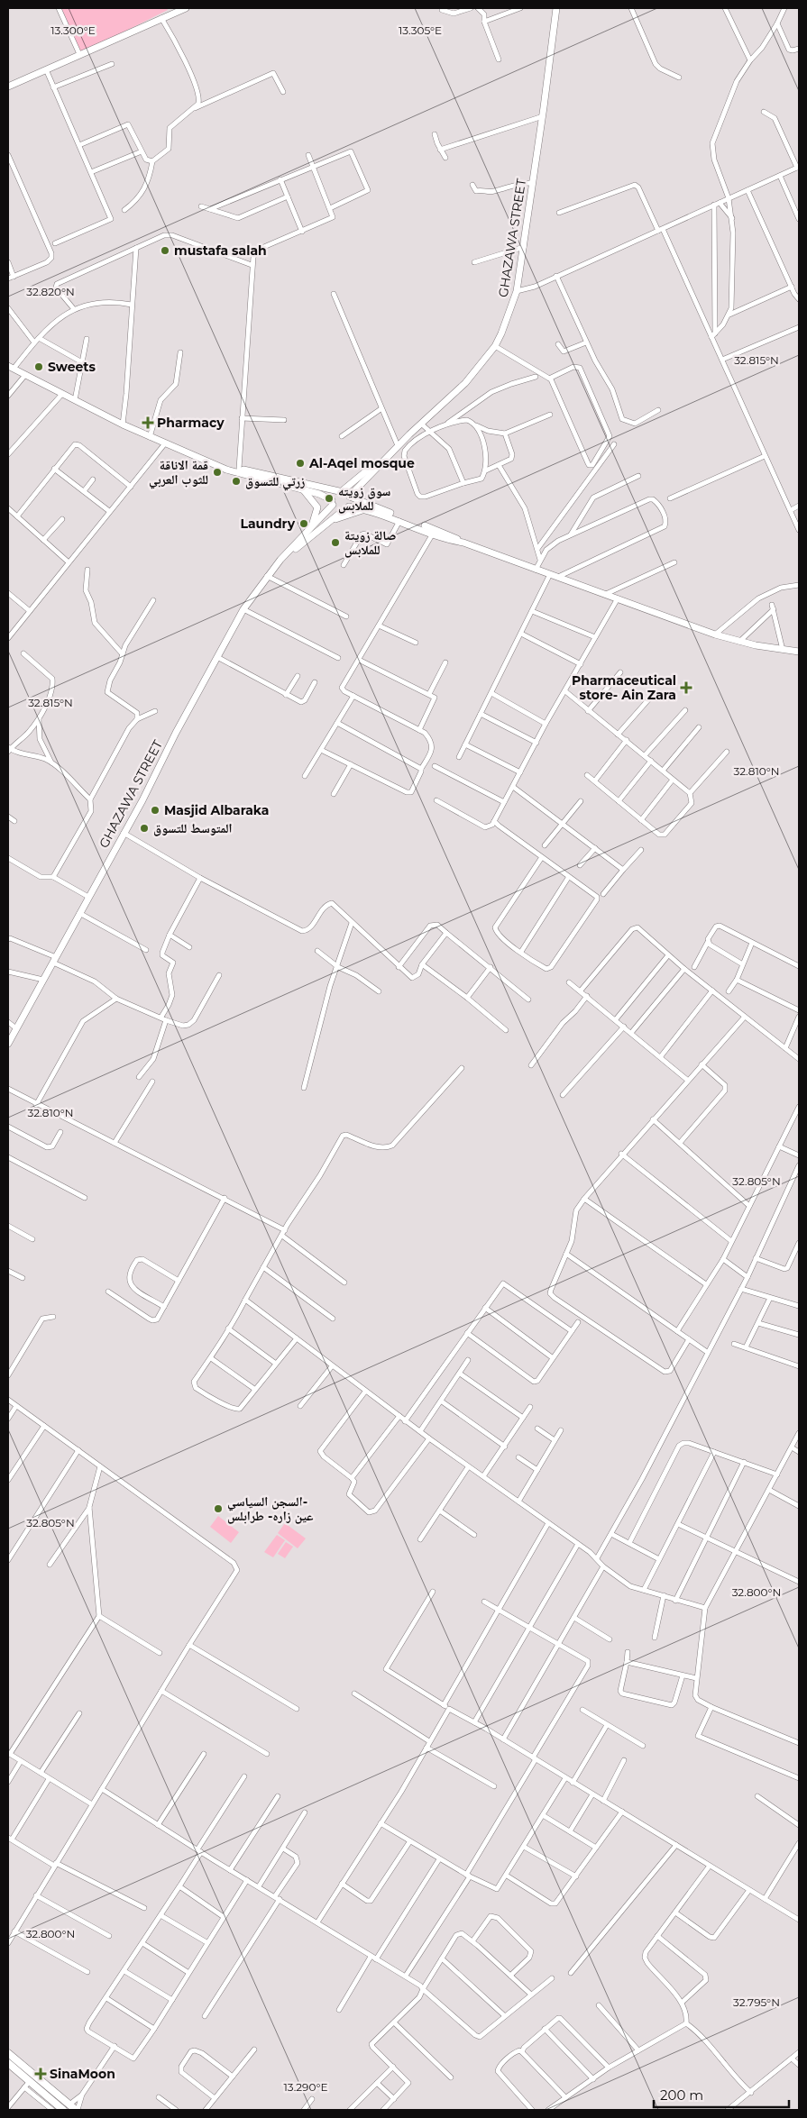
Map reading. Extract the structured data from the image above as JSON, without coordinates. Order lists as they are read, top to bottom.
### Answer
{
  "streets": {
    "main road": ["GHAZAWA STREET"]
  },
  "places": {
    "other": [
      "mustafa salah",
      "Sweets",
      "Al-Aqel mosque",
      "قمة الاناقة للثوب العربي",
      "زرتي للتسوق",
      "سوق زويته للملابس",
      "Laundry",
      "صالة زويتة للملابس",
      "Masjid Albaraka",
      "المتوسط للتسوق",
      "السجن السياسي- عين زاره- طرابلس"
    ],
    "health": ["Pharmacy", "Pharmaceutical store- Ain Zara", "SinaMoon"]
  },
  "scale_bar": "200 m",
  "coordinates": [
    "13.300°E",
    "13.305°E",
    "32.820°N",
    "32.815°N",
    "32.810°N",
    "32.805°N",
    "32.800°N",
    "32.795°N",
    "13.290°E"
  ]
}
